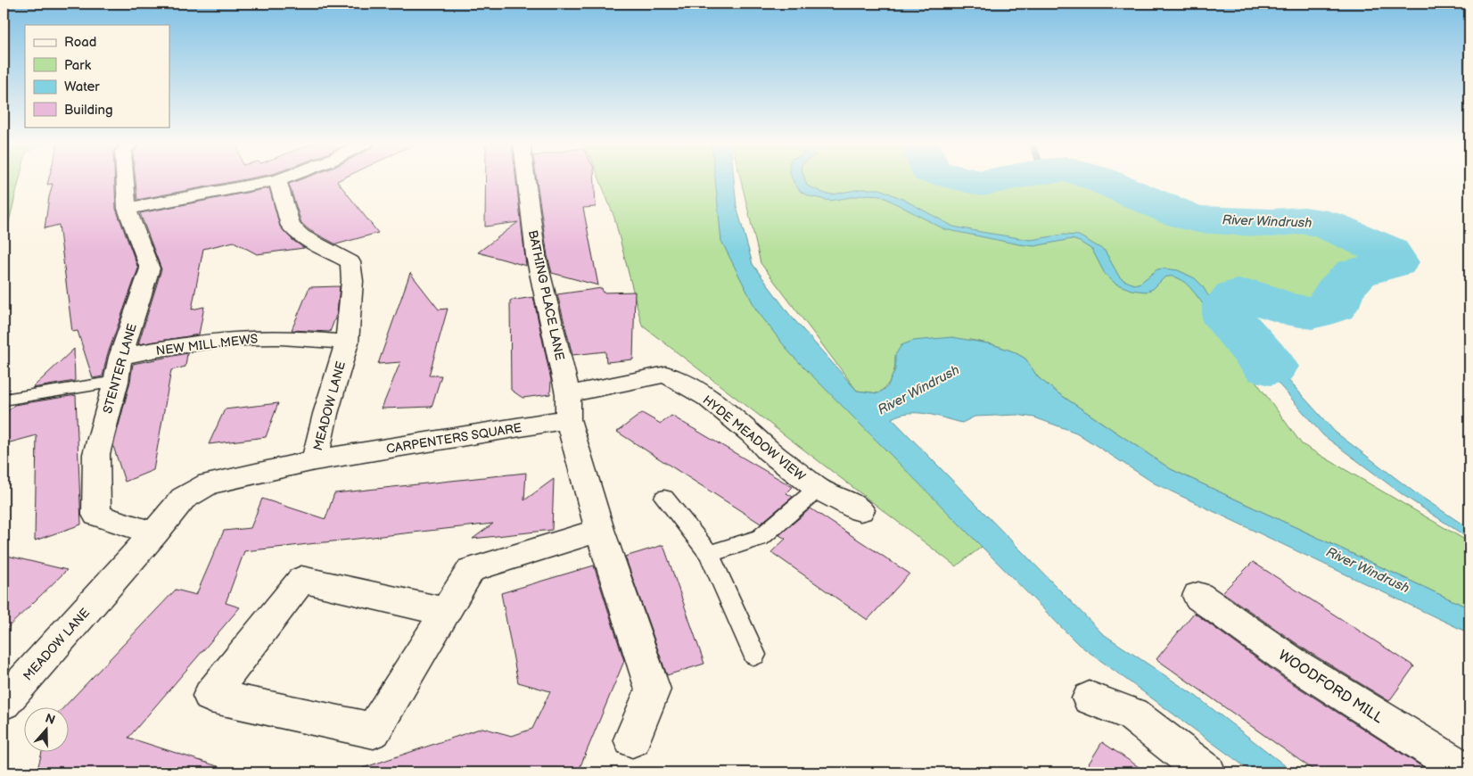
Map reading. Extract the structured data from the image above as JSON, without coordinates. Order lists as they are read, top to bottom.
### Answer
{
  "streets": {
    "street": [
      "BATHING PLACE LANE",
      "NEW MILL MEWS",
      "STENTER LANE",
      "MEADOW LANE",
      "CARPENTERS SQUARE",
      "HYDE MEADOW VIEW",
      "WOODFORD MILL"
    ]
  },
  "crossings": [
    ["BATHING PLACE LANE", "CARPENTERS SQUARE"],
    ["BATHING PLACE LANE", "HYDE MEADOW VIEW"],
    ["NEW MILL MEWS", "STENTER LANE"],
    ["NEW MILL MEWS", "MEADOW LANE"],
    ["STENTER LANE", "MEADOW LANE"],
    ["MEADOW LANE", "CARPENTERS SQUARE"],
    ["CARPENTERS SQUARE", "HYDE MEADOW VIEW"]
  ],
  "water": ["River Windrush"],
  "legend": [
    "Road",
    "Park",
    "Water",
    "Building"
  ],
  "north": "top"
}
